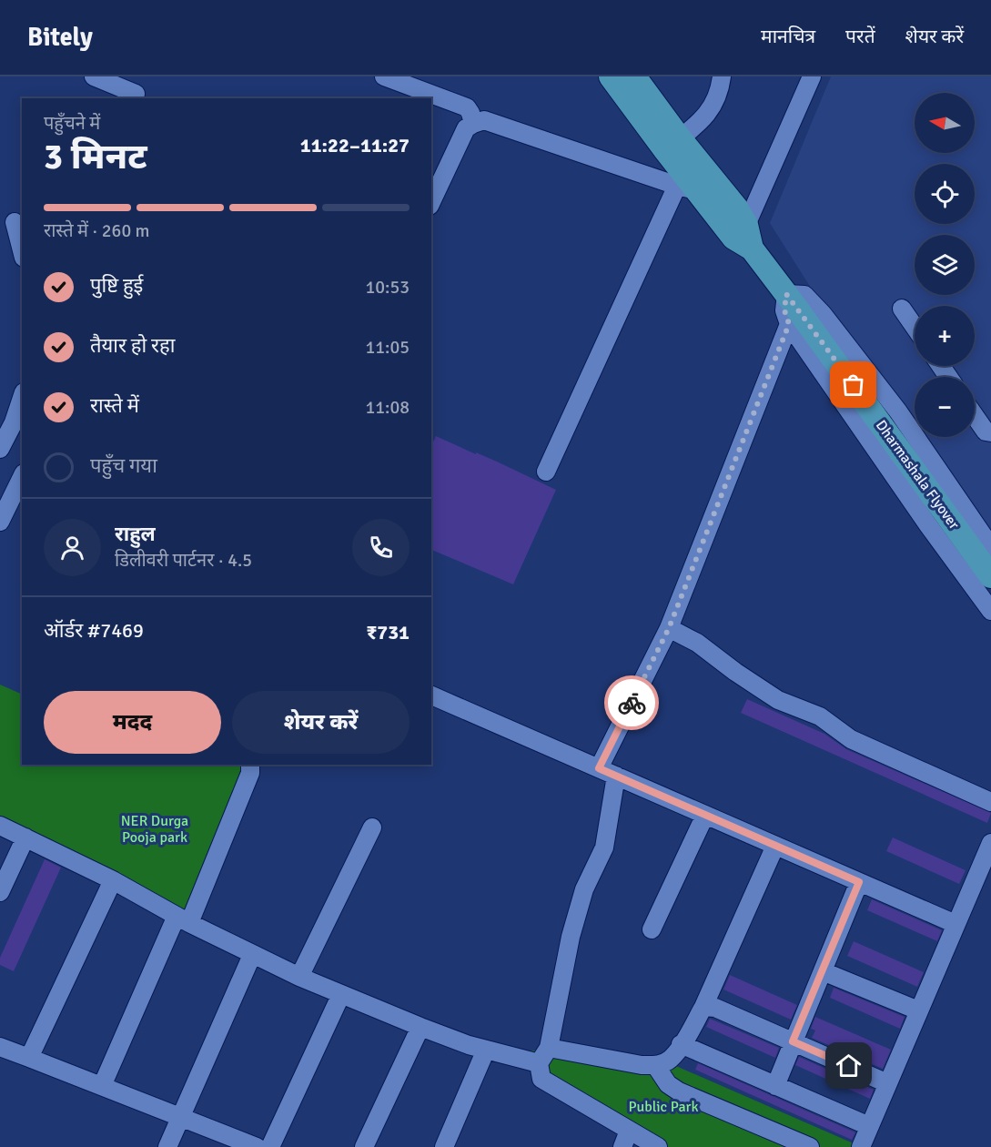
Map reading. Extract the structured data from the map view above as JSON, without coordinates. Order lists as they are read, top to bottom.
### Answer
{
  "streets": {
    "main road": ["Dharmashala Flyover"]
  },
  "parks": ["NER Durga Pooja park", "Public Park"],
  "north": "left",
  "page": {
    "header": "Bitely",
    "nav": ["मानचित्र", "परतें", "शेयर करें"],
    "map_buttons": ["+", "−"],
    "heading": ["3 मिनट", "पहुँचने में", "11:22–11:27"],
    "panel": [
      "राहुल",
      "डिलीवरी पार्टनर · 4.5",
      "ऑर्डर #7469",
      "₹731"
    ],
    "bar": "रास्ते में · 260 m",
    "list": [
      ["पुष्टि हुई", "10:53"],
      ["तैयार हो रहा", "11:05"],
      ["रास्ते में", "11:08"],
      "पहुँच गया"
    ],
    "buttons": ["मदद", "शेयर करें"]
  }
}
